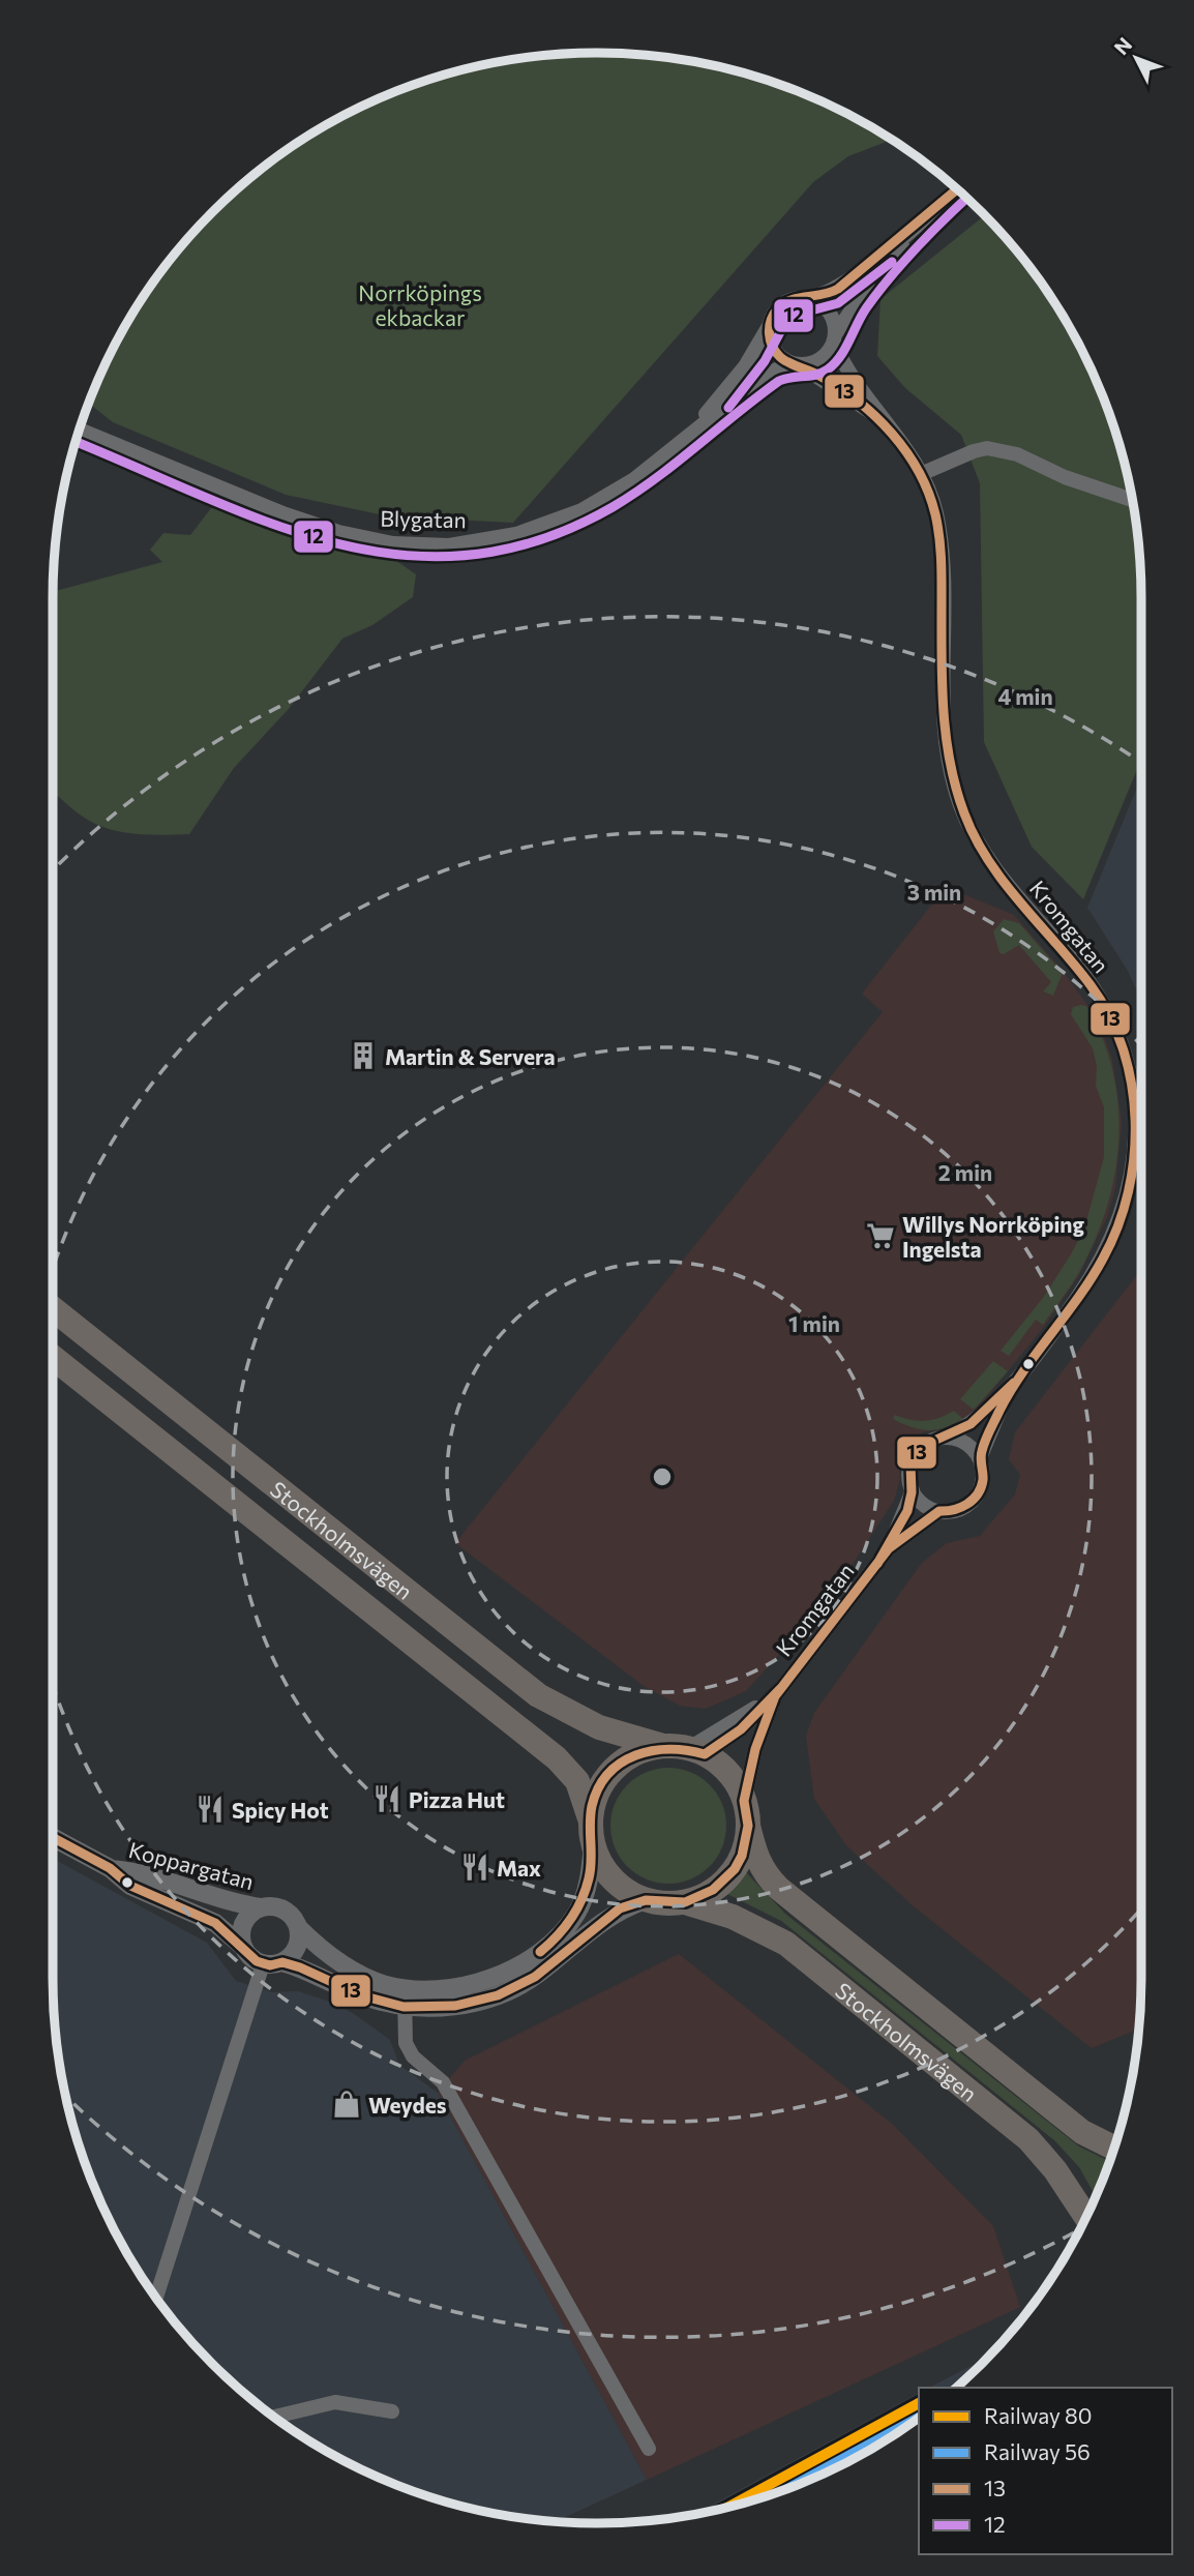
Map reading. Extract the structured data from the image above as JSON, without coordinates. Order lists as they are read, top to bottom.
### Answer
{
  "streets": {
    "highway": ["Stockholmsvägen"],
    "street": ["Blygatan", "Kromgatan", "Koppargatan"]
  },
  "crossings": [
    ["Blygatan", "Kromgatan"],
    ["Kromgatan", "Stockholmsvägen"]
  ],
  "parks": ["Norrköpings ekbackar"],
  "places": {
    "building": ["Martin & Servera"],
    "supermarket": ["Willys Norrköping Ingelsta"],
    "restaurant": ["Pizza Hut", "Spicy Hot", "Max"],
    "shop": ["Weydes"]
  },
  "lines": [
    "transit line 13",
    "transit line 12",
    "rail line 80",
    "rail line 56"
  ],
  "legend": [
    "Railway 80",
    "Railway 56",
    "13",
    "12"
  ],
  "north": "top left",
  "rings": [
    "4 min",
    "3 min",
    "2 min",
    "1 min"
  ]
}
